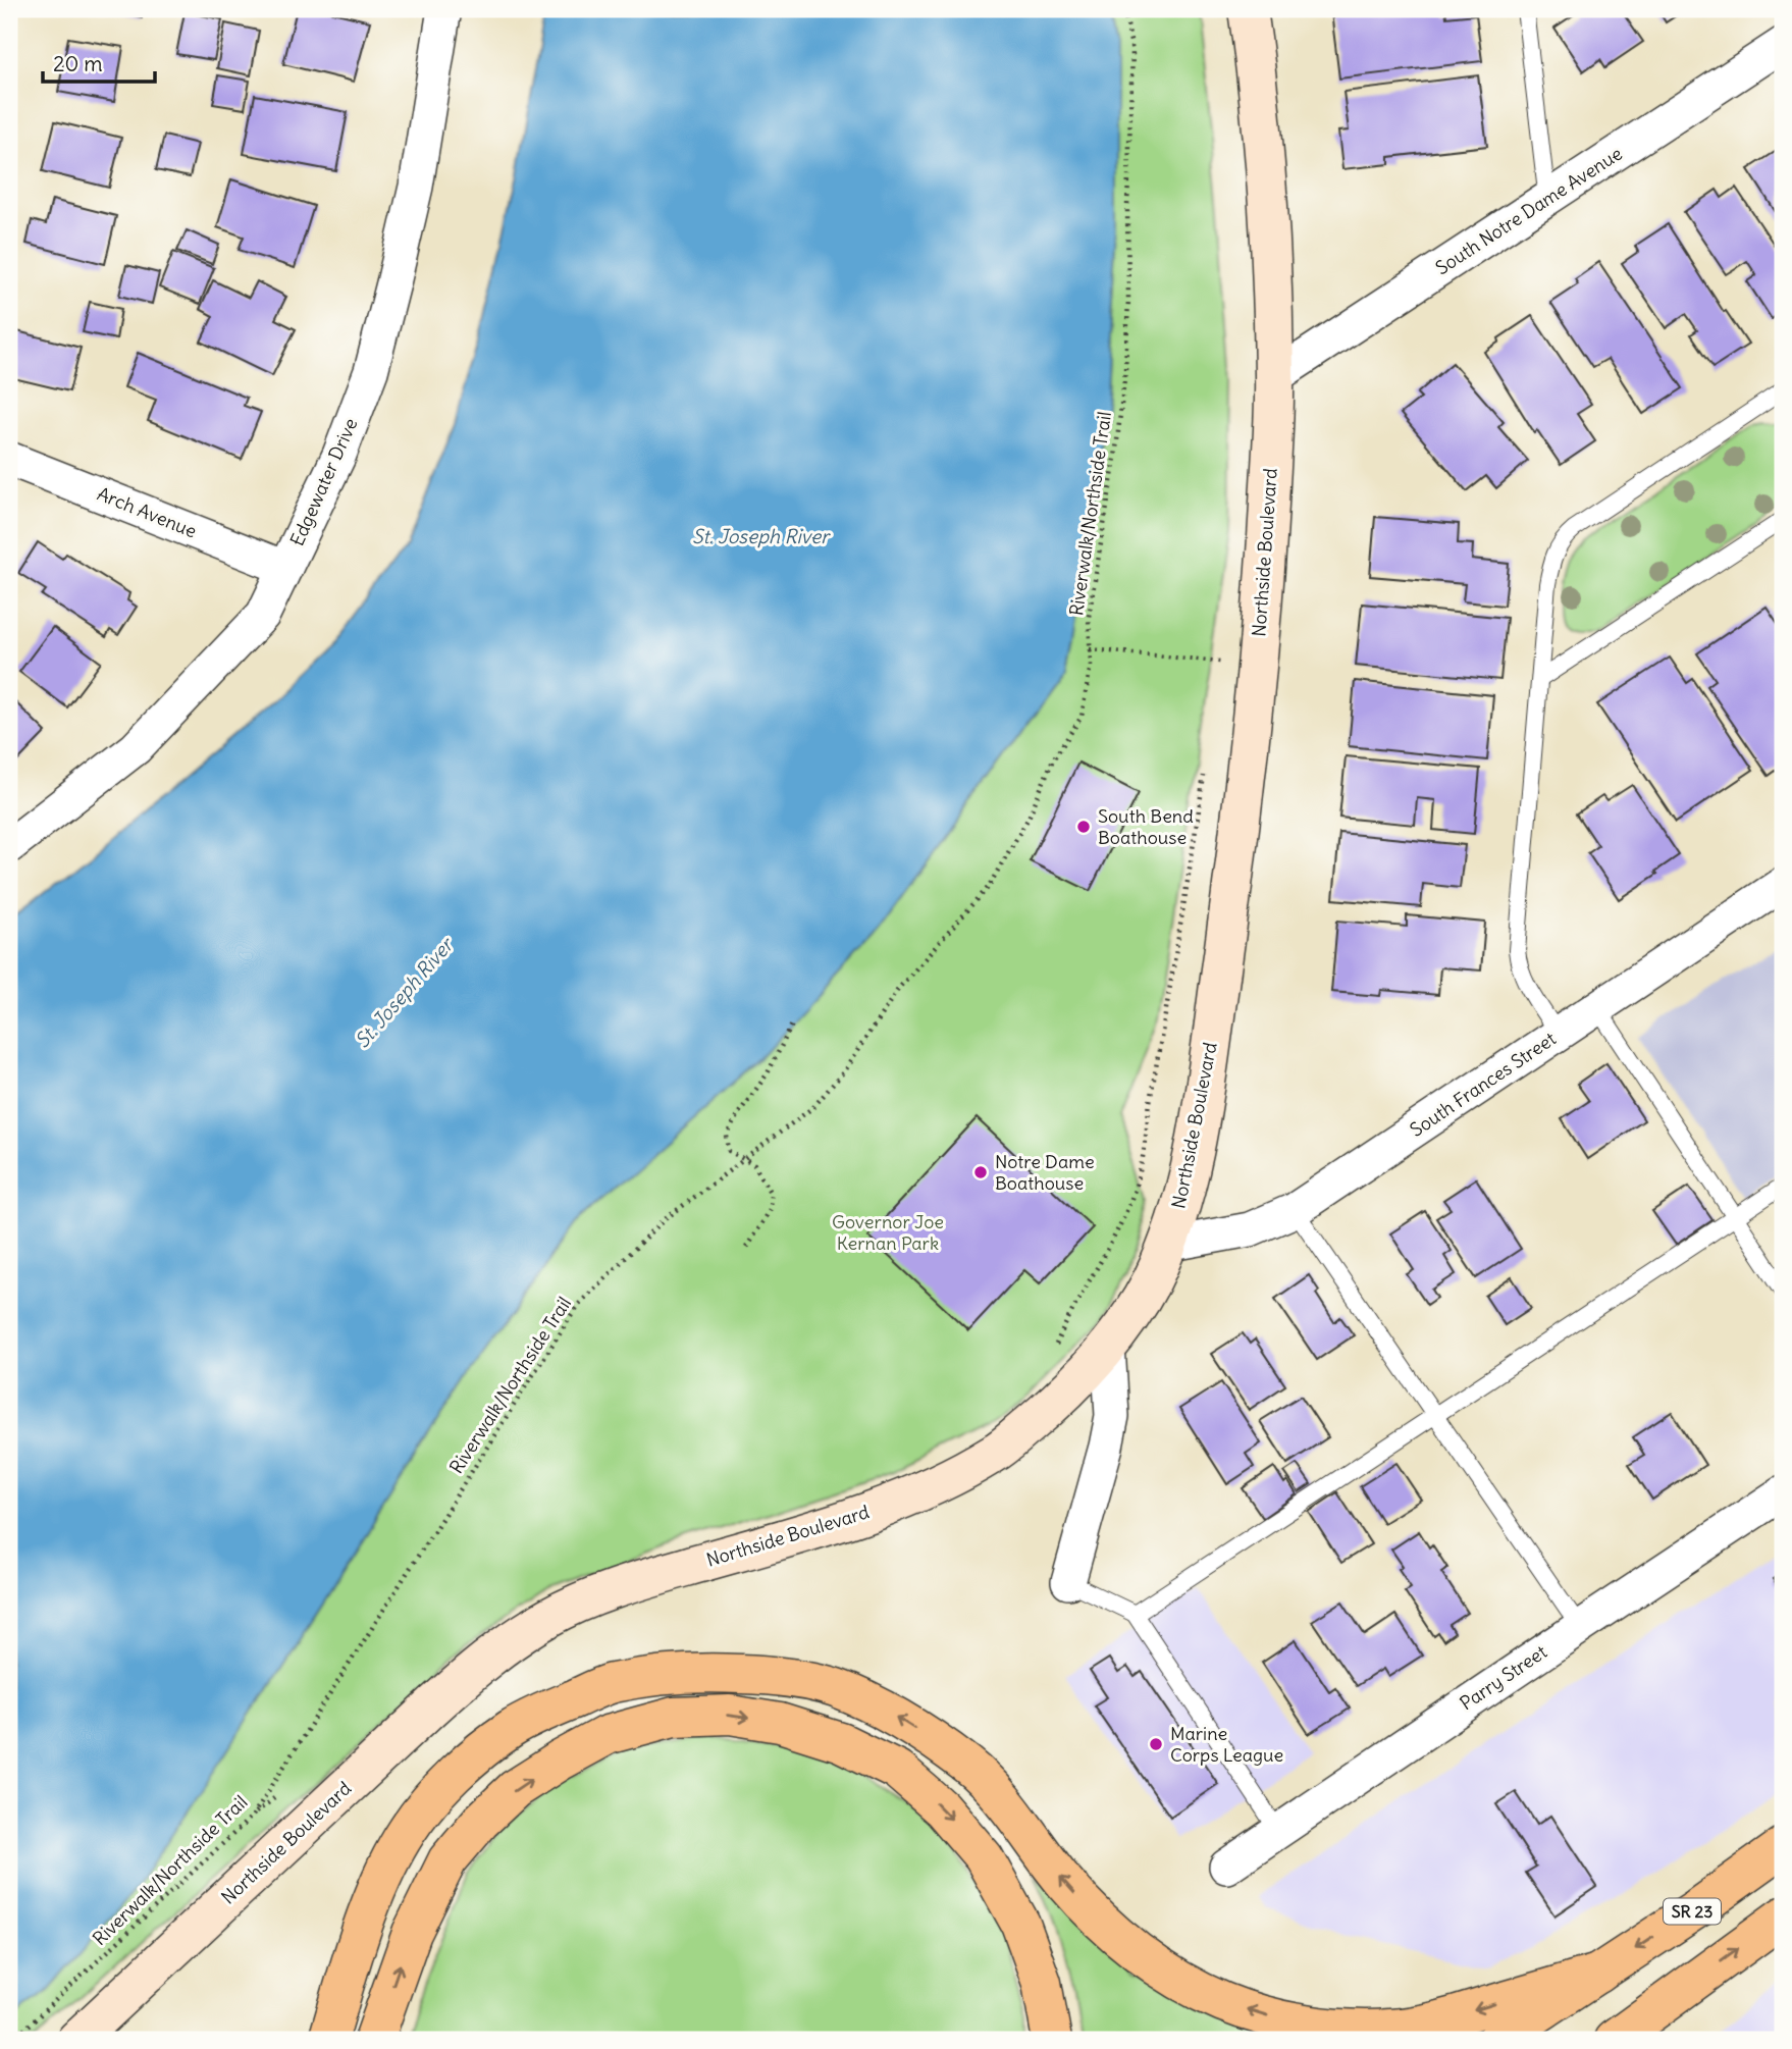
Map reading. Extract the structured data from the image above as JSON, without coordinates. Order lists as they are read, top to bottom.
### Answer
{
  "streets": {
    "main road": ["SR 23"],
    "street": [
      "South Notre Dame Avenue",
      "Edgewater Drive",
      "Arch Avenue",
      "Northside Boulevard",
      "South Frances Street",
      "Parry Street"
    ],
    "path": ["Riverwalk/Northside Trail"]
  },
  "crossings": [
    ["South Notre Dame Avenue", "Northside Boulevard"],
    ["Edgewater Drive", "Arch Avenue"],
    ["Northside Boulevard", "South Frances Street"]
  ],
  "water": ["St. Joseph River"],
  "parks": ["Governor Joe Kernan Park"],
  "places": ["South Bend Boathouse", "Notre Dame Boathouse", "Marine Corps League"],
  "scale_bar": "20 m"
}
